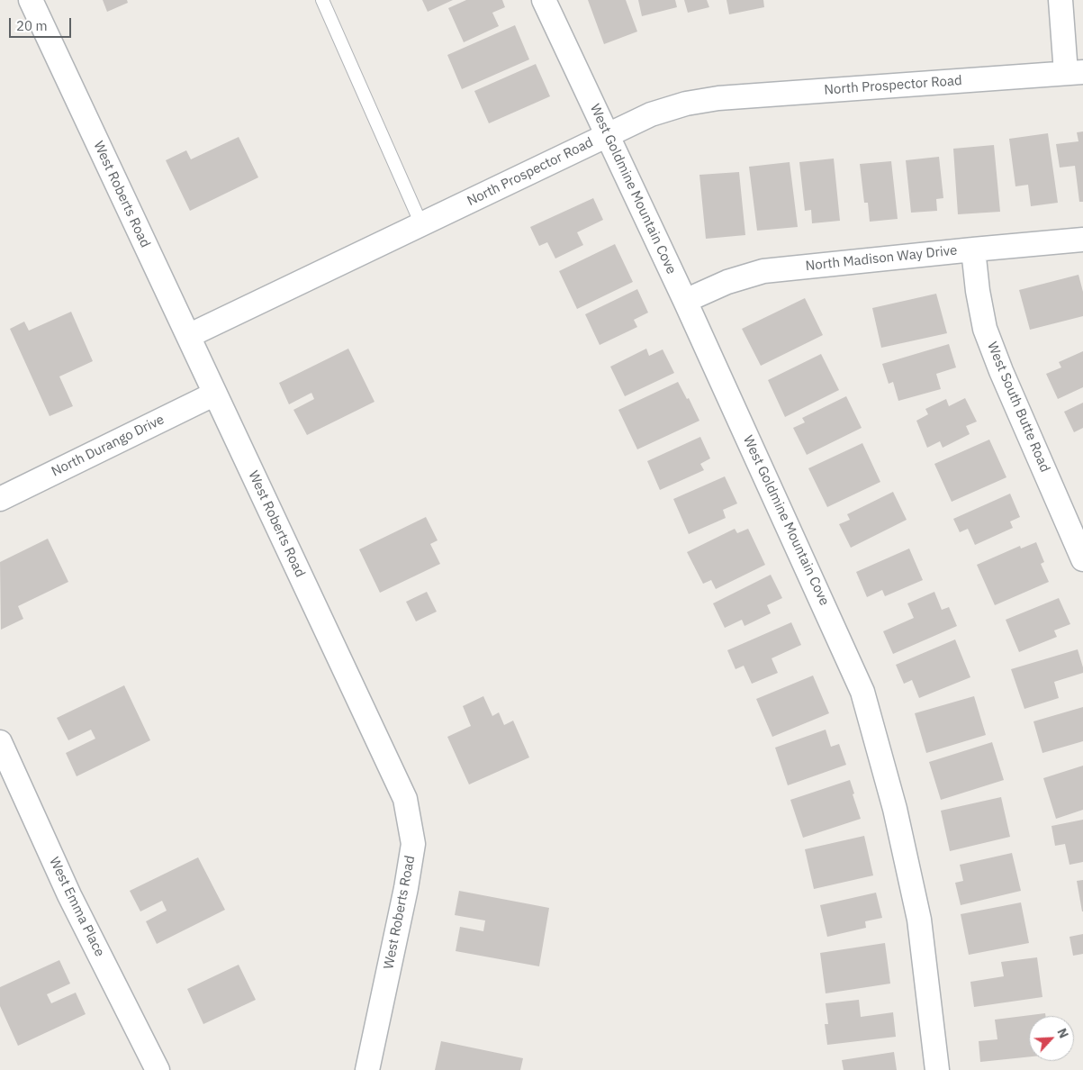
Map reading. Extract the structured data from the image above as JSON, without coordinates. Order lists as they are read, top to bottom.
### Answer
{
  "streets": {
    "street": [
      "North Prospector Road",
      "West Goldmine Mountain Cove",
      "West Roberts Road",
      "North Madison Way Drive",
      "West South Butte Road",
      "North Durango Drive",
      "West Emma Place"
    ]
  },
  "crossings": [
    ["North Prospector Road", "West Goldmine Mountain Cove"],
    ["North Prospector Road", "West Roberts Road"],
    ["West Goldmine Mountain Cove", "North Madison Way Drive"],
    ["West Roberts Road", "North Durango Drive"],
    ["North Madison Way Drive", "West South Butte Road"]
  ],
  "scale_bar": "20 m",
  "north": "top right"
}
